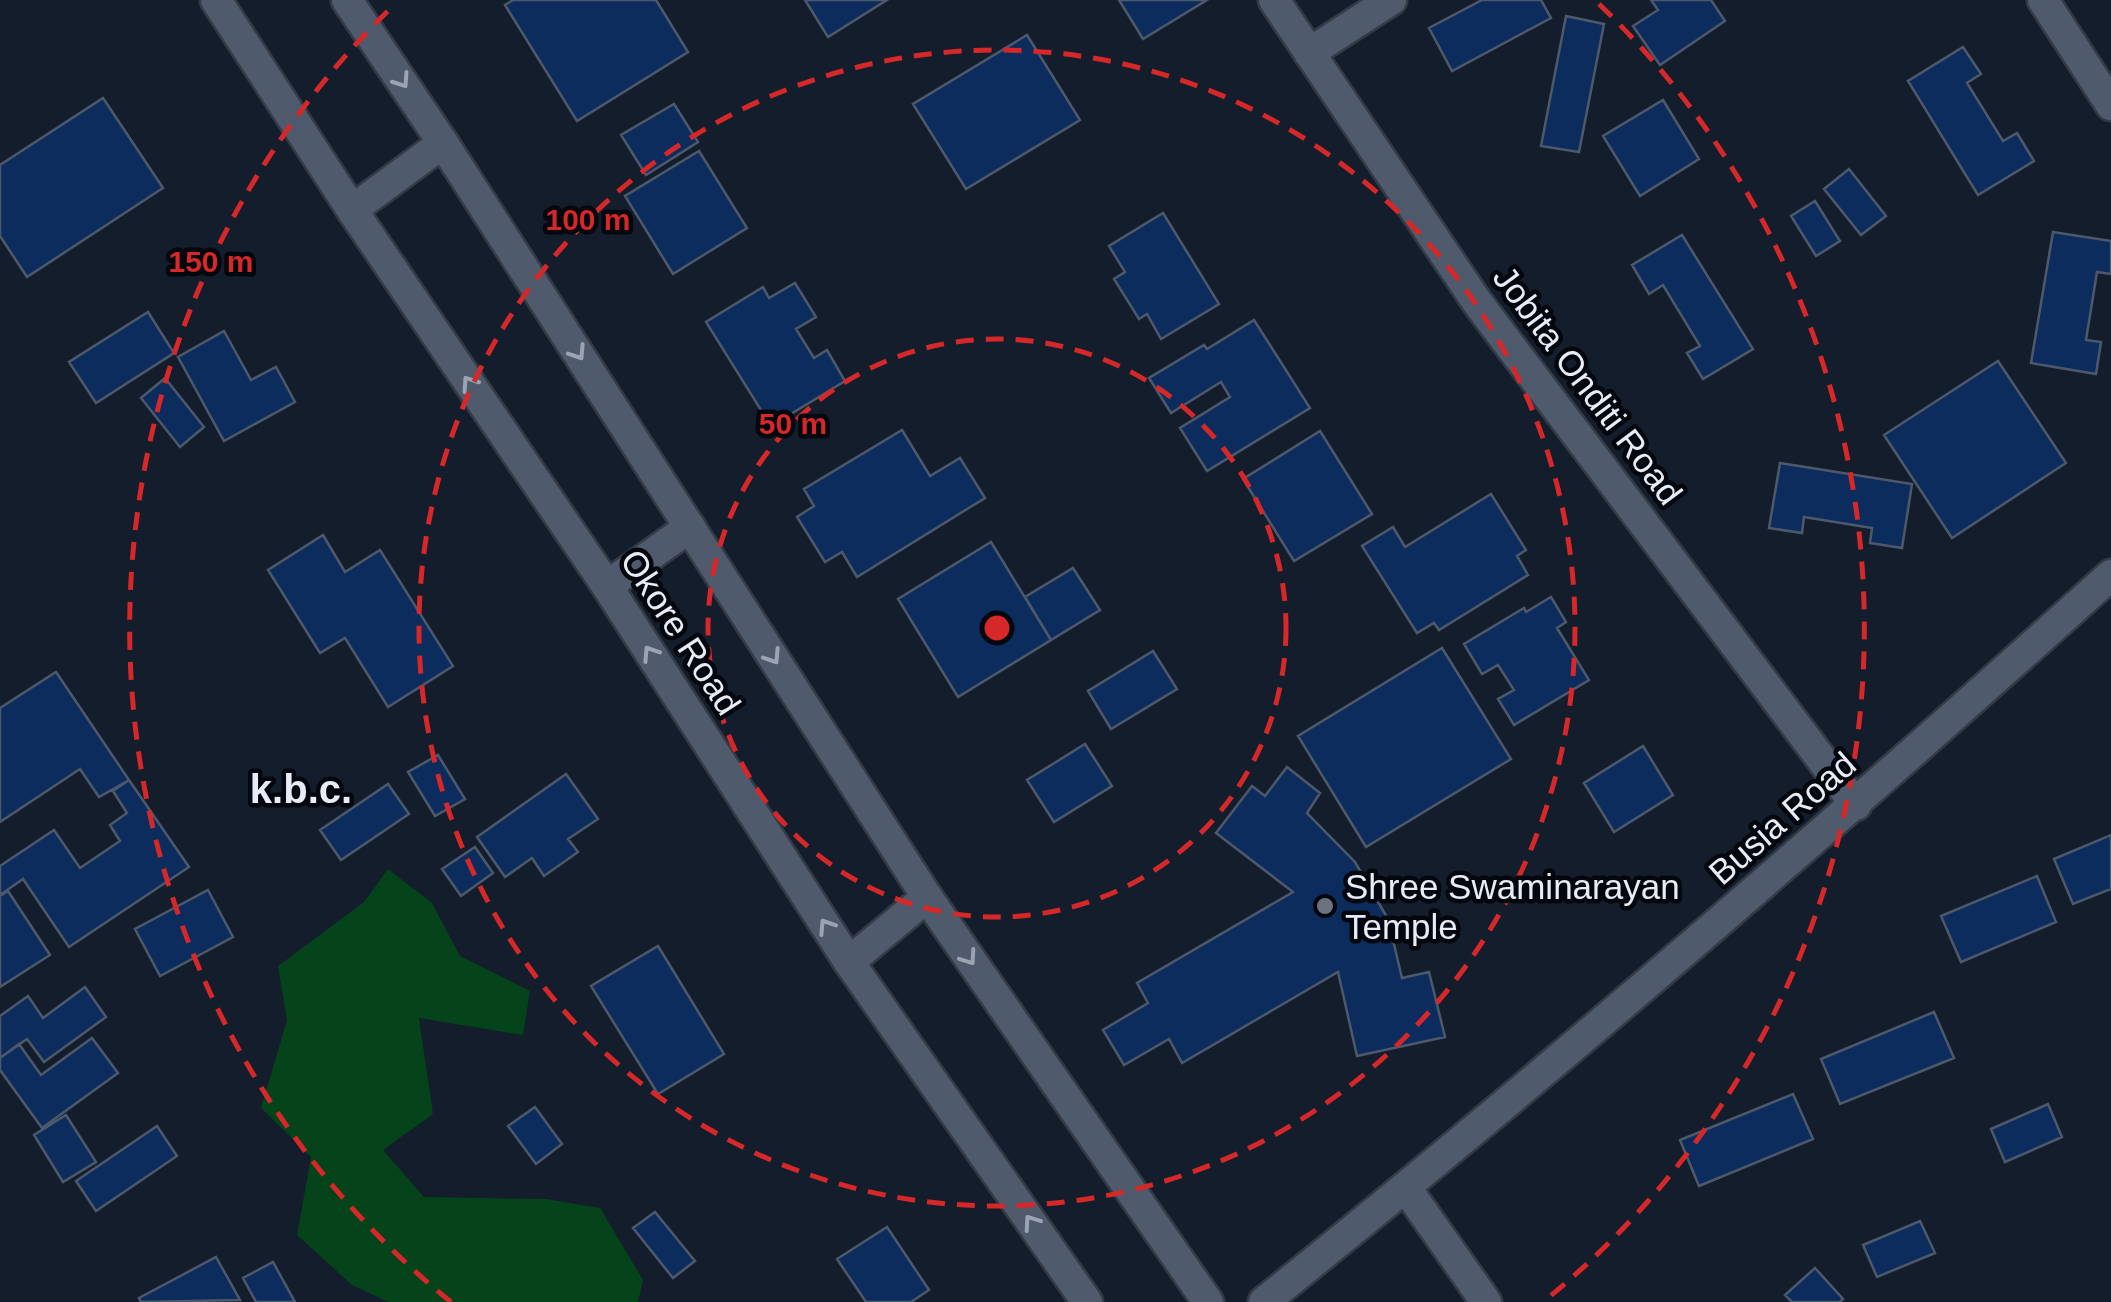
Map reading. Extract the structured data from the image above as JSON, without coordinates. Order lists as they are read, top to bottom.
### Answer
{
  "streets": {
    "street": ["Jobita Onditi Road", "Okore Road", "Busia Road"]
  },
  "crossings": [
    ["Jobita Onditi Road", "Busia Road"]
  ],
  "districts": ["k.b.c."],
  "places": ["Shree Swaminarayan Temple"],
  "rings": ["100 m", "150 m", "50 m"]
}
